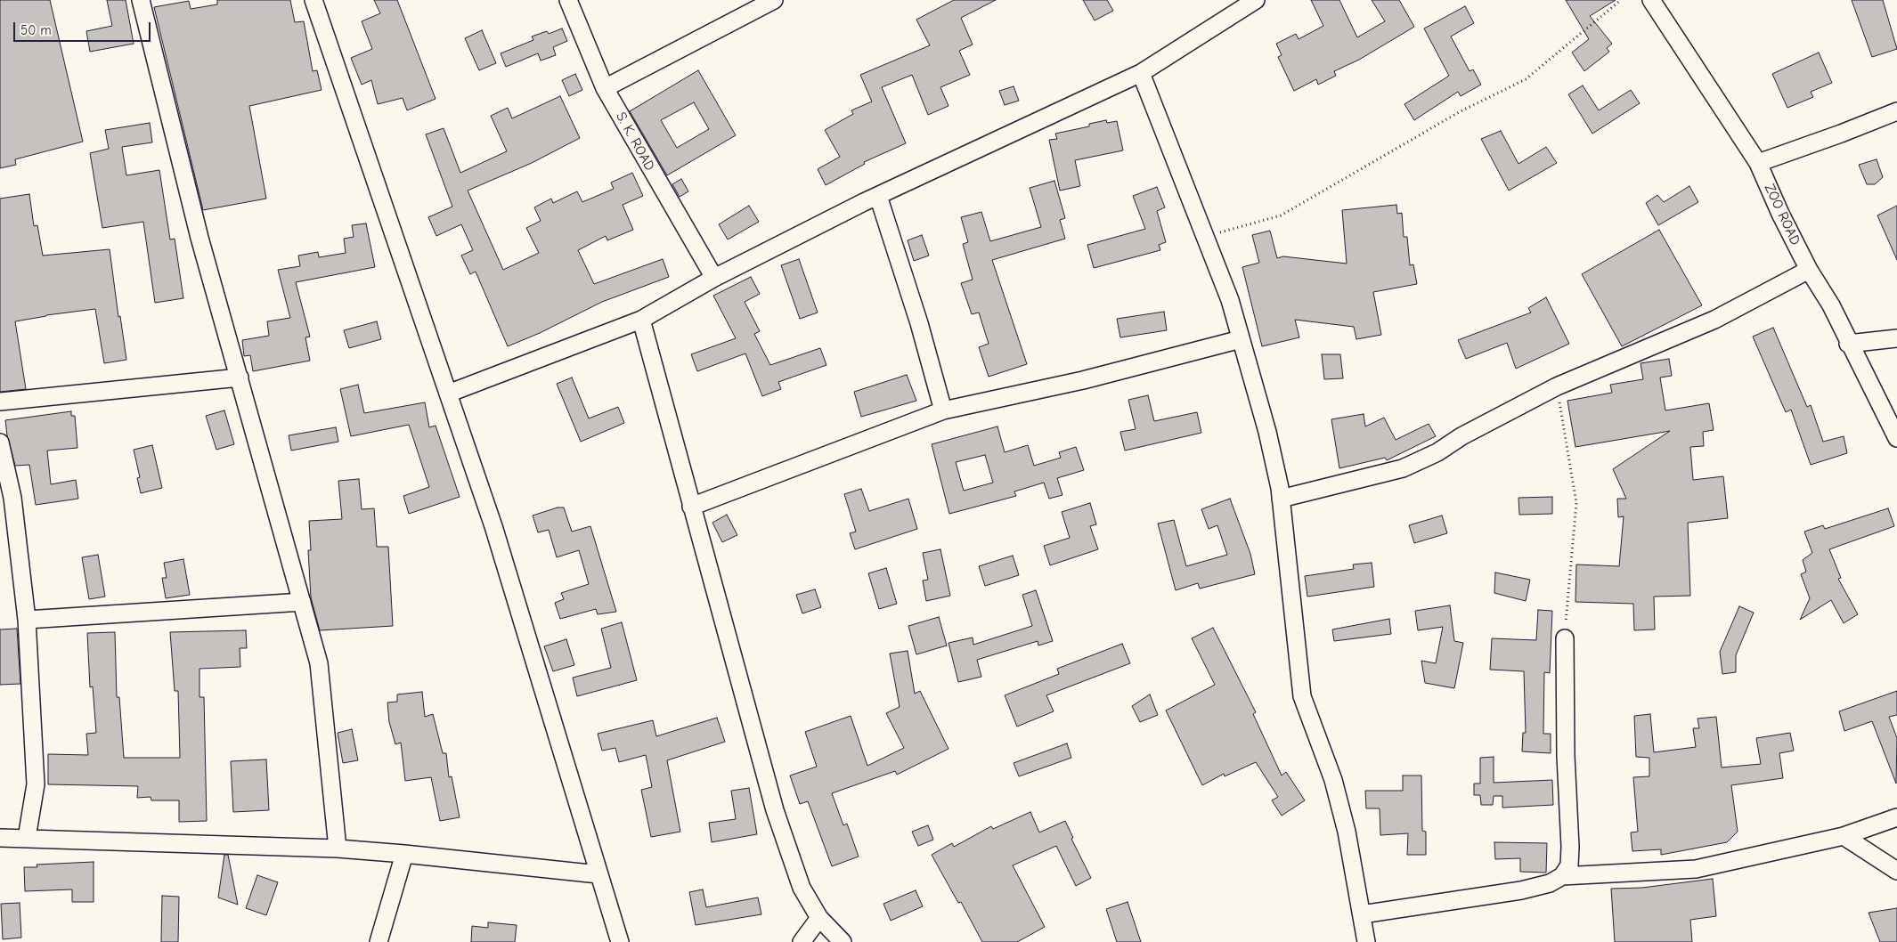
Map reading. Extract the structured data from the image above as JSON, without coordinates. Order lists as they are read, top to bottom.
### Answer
{
  "streets": {
    "street": ["S. K. ROAD", "ZOO ROAD"]
  },
  "scale_bar": "50 m"
}
